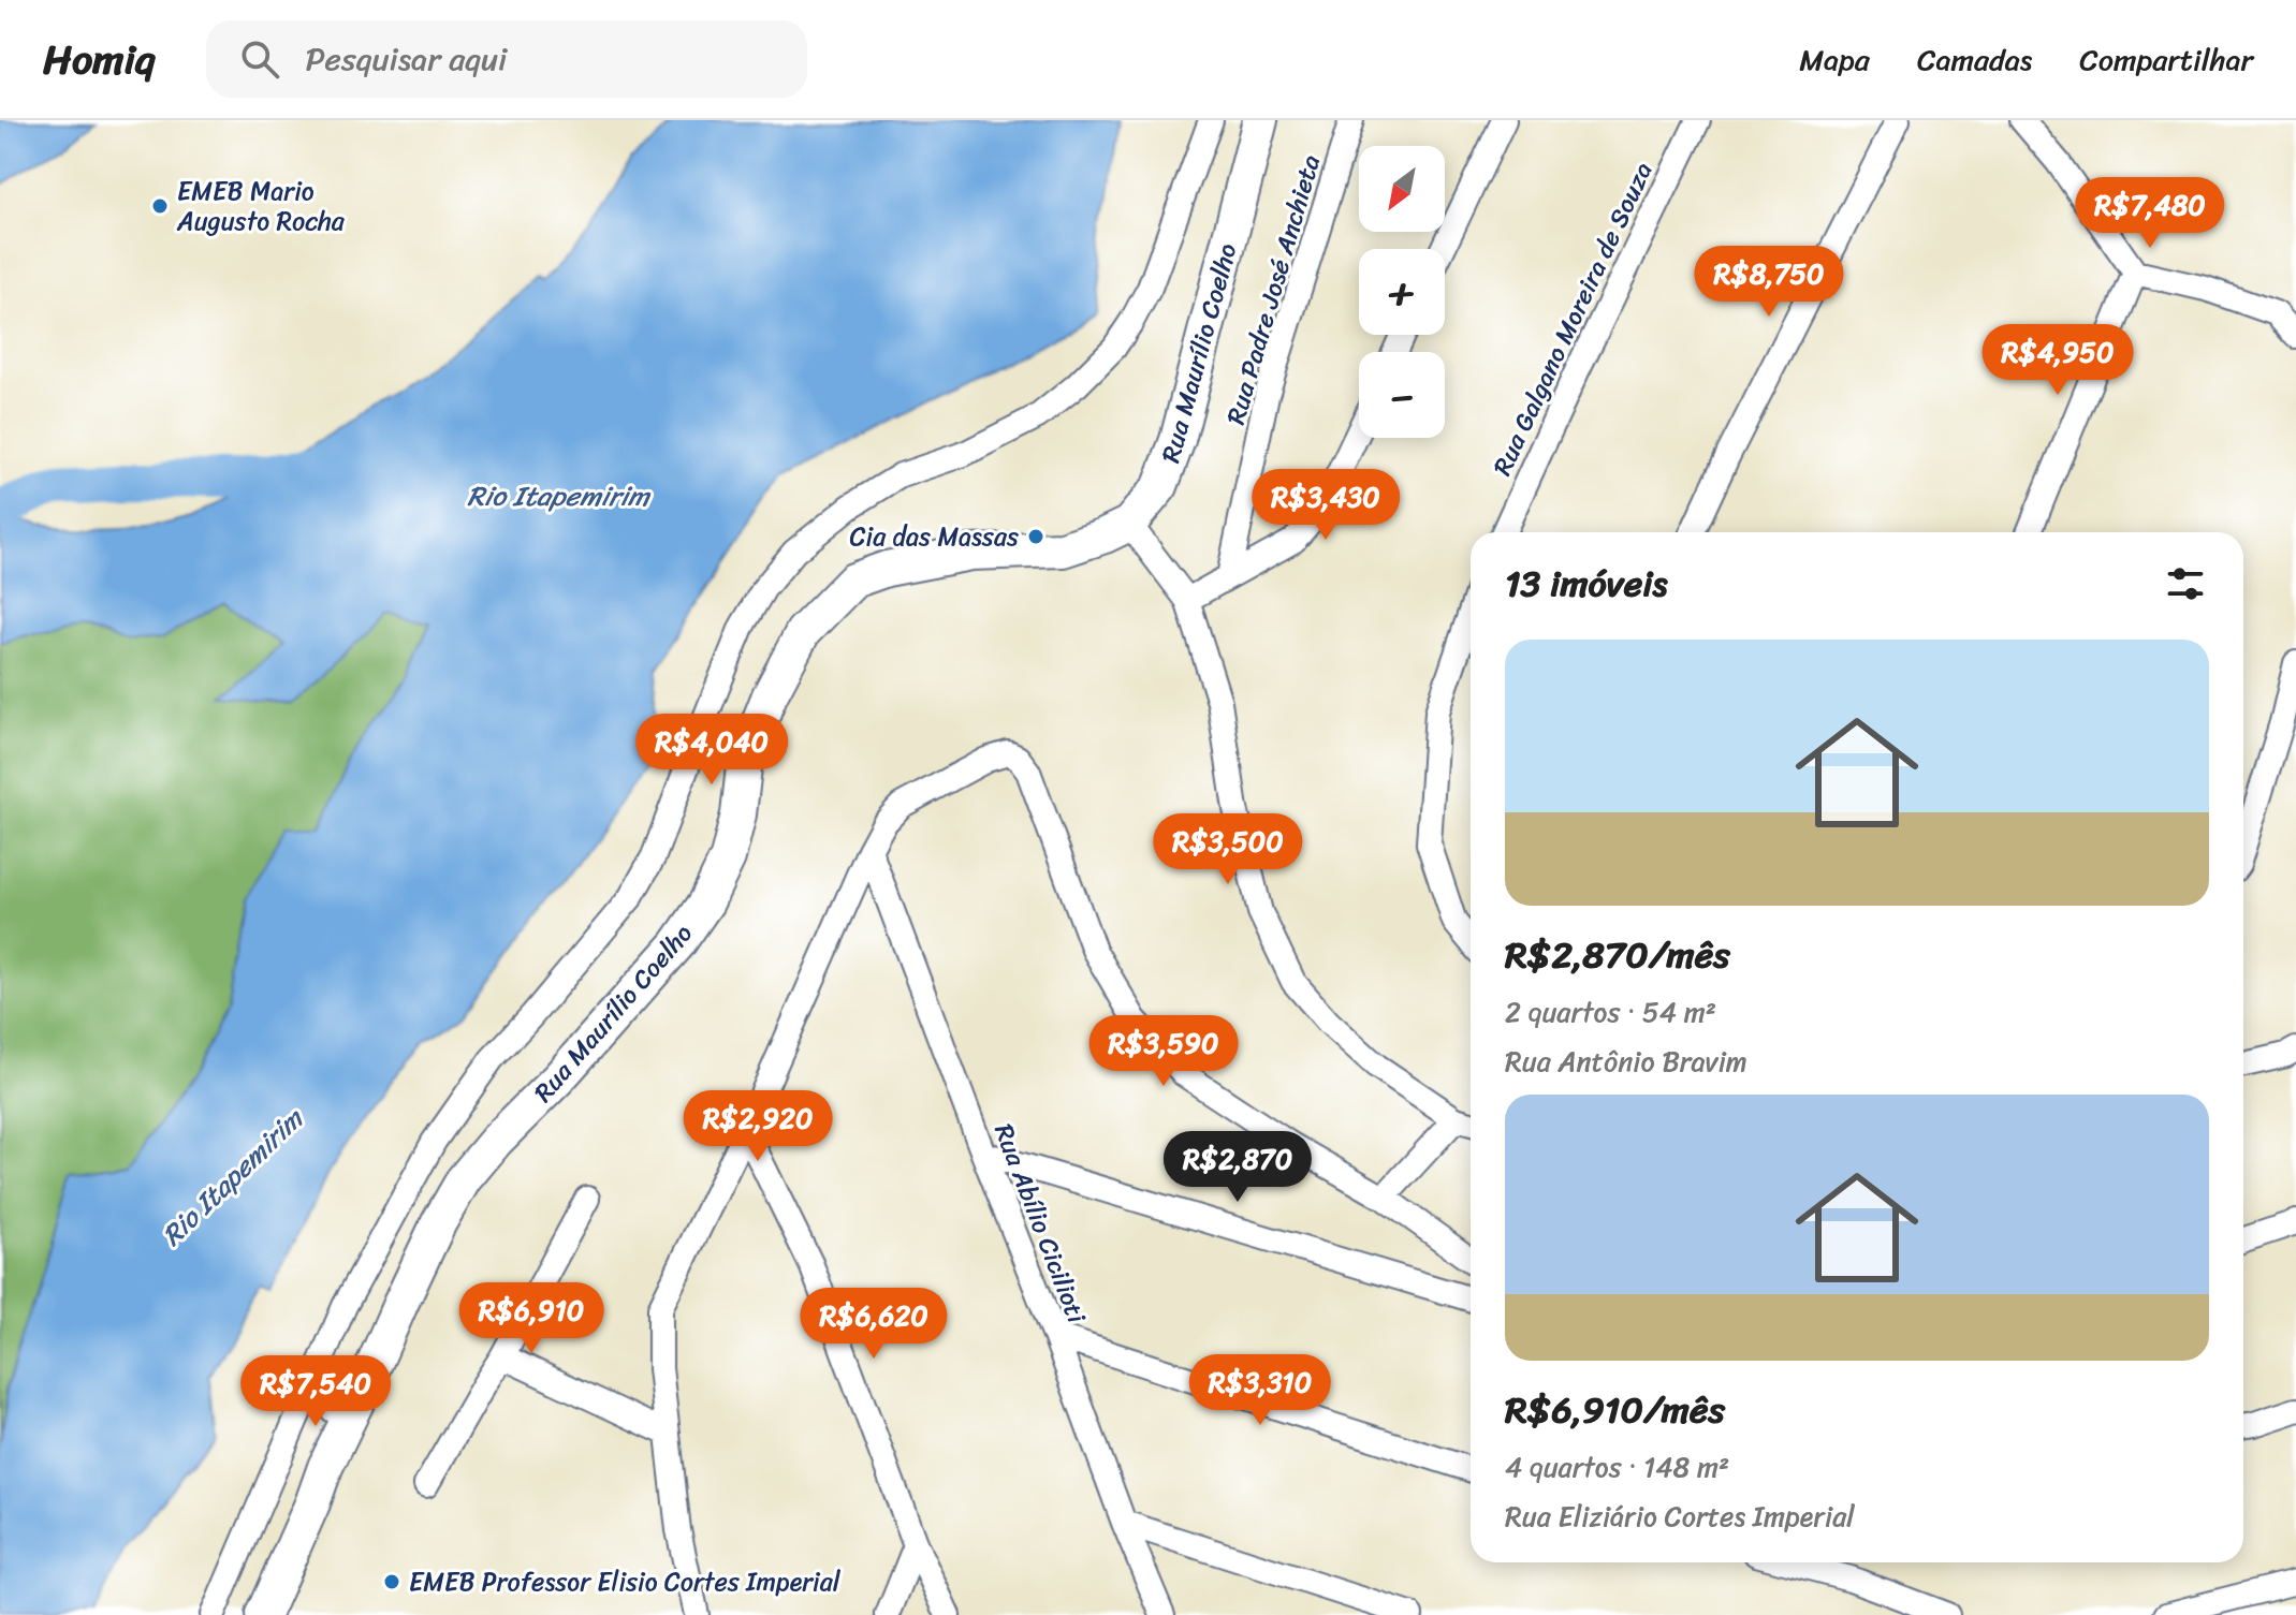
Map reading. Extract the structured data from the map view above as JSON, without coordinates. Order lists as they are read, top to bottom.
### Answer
{
  "streets": {
    "main road": ["Rua Maurílio Coelho"],
    "street": ["Rua Padre José Anchieta", "Rua Galgano Moreira de Souza", "Rua Abílio Cicilioti"]
  },
  "water": ["Rio Itapemirim"],
  "places": ["EMEB Mario Augusto Rocha", "Cia das Massas", "EMEB Professor Elisio Cortes Imperial"],
  "north": "bottom left",
  "page": {
    "header": "Homiq",
    "search": "Pesquisar aqui",
    "nav": ["Mapa", "Camadas", "Compartilhar"],
    "map_buttons": ["+", "−"],
    "price": [
      "R$7,480",
      "R$8,750",
      "R$4,950",
      "R$3,430",
      "R$4,040",
      "R$3,500",
      "R$3,590",
      "R$2,920",
      "R$2,870",
      "R$6,910",
      "R$6,620",
      "R$3,310",
      "R$7,540"
    ],
    "heading": "13 imóveis",
    "list": [
      {
        "name": "R$2,870/mês",
        "note": "2 quartos · 54 m² · Rua Antônio Bravim"
      },
      {
        "name": "R$6,910/mês",
        "note": "4 quartos · 148 m² · Rua Eliziário Cortes Imperial"
      }
    ]
  }
}
